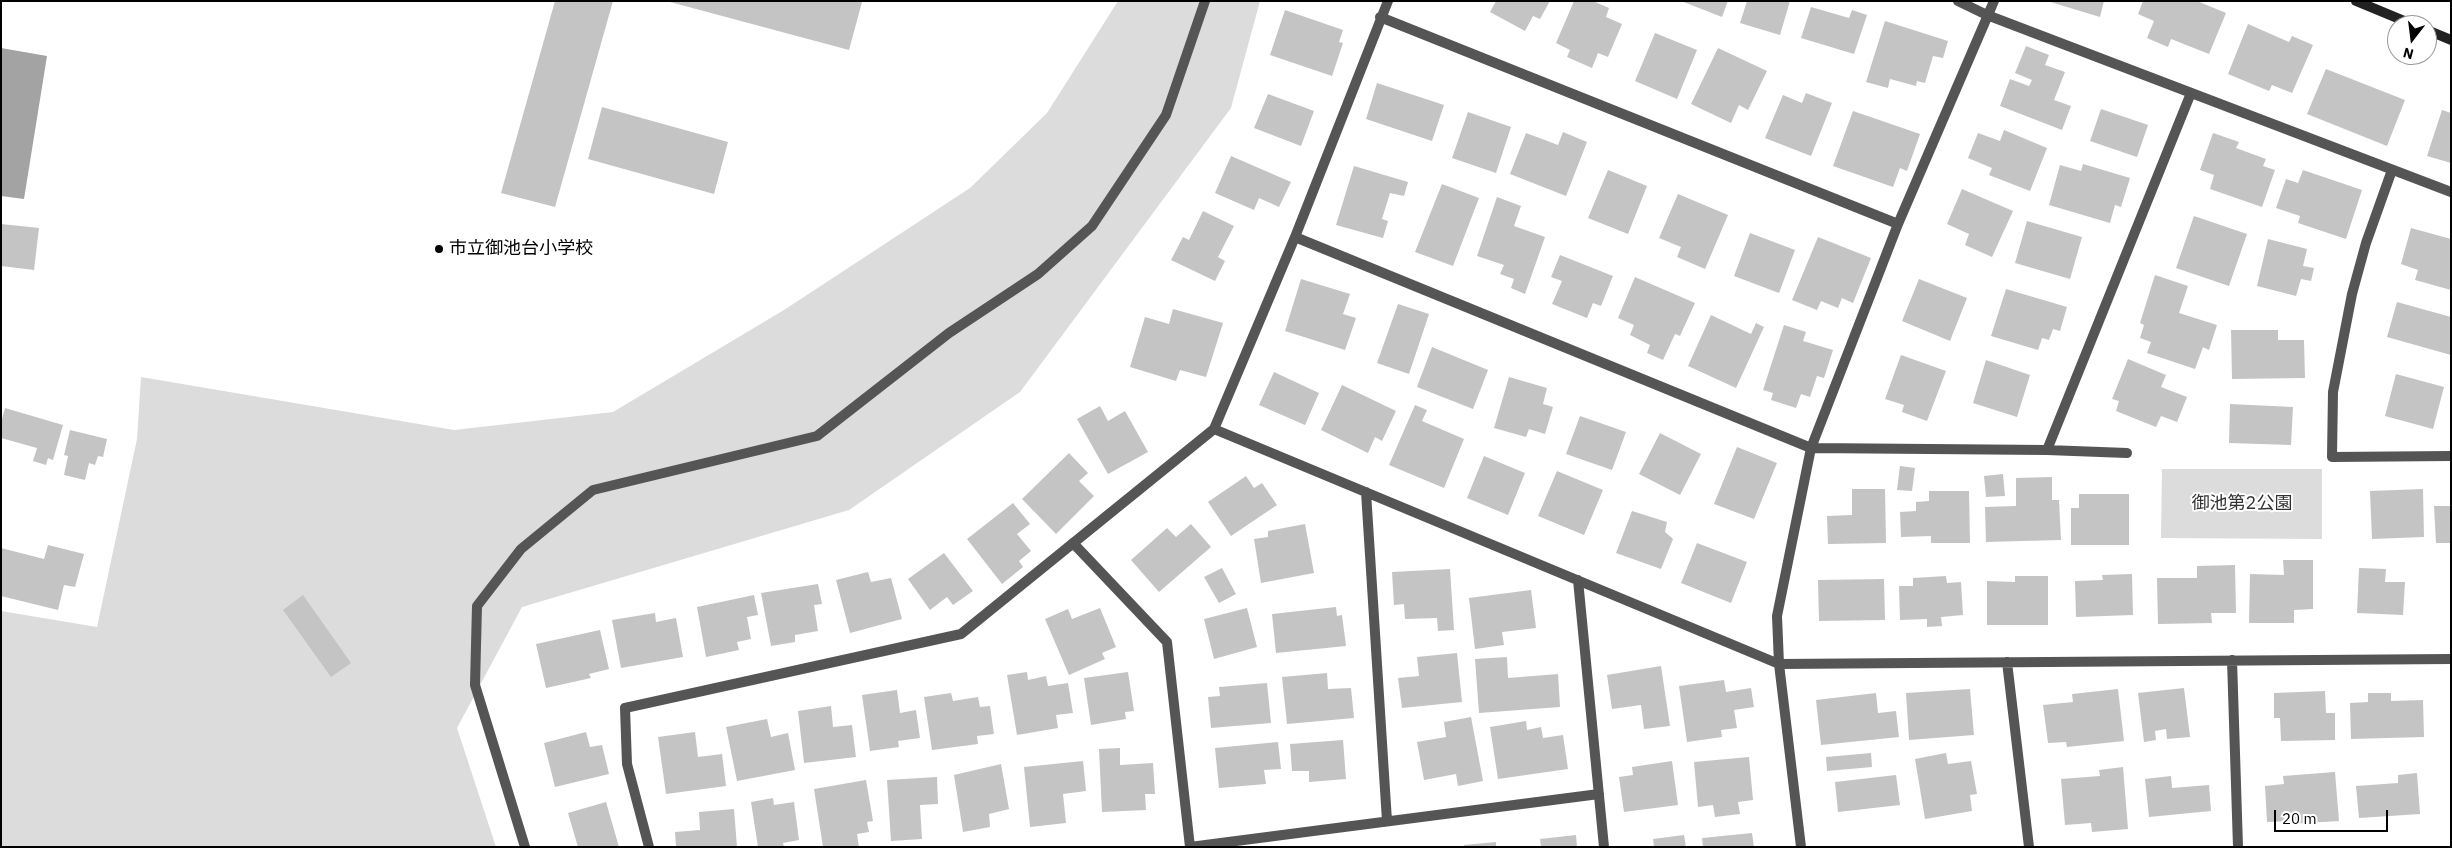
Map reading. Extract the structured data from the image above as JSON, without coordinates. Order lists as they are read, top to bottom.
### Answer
{
  "parks": ["御池第2公園"],
  "places": ["市立御池台小学校"],
  "scale_bar": "20 m",
  "north": "bottom"
}
